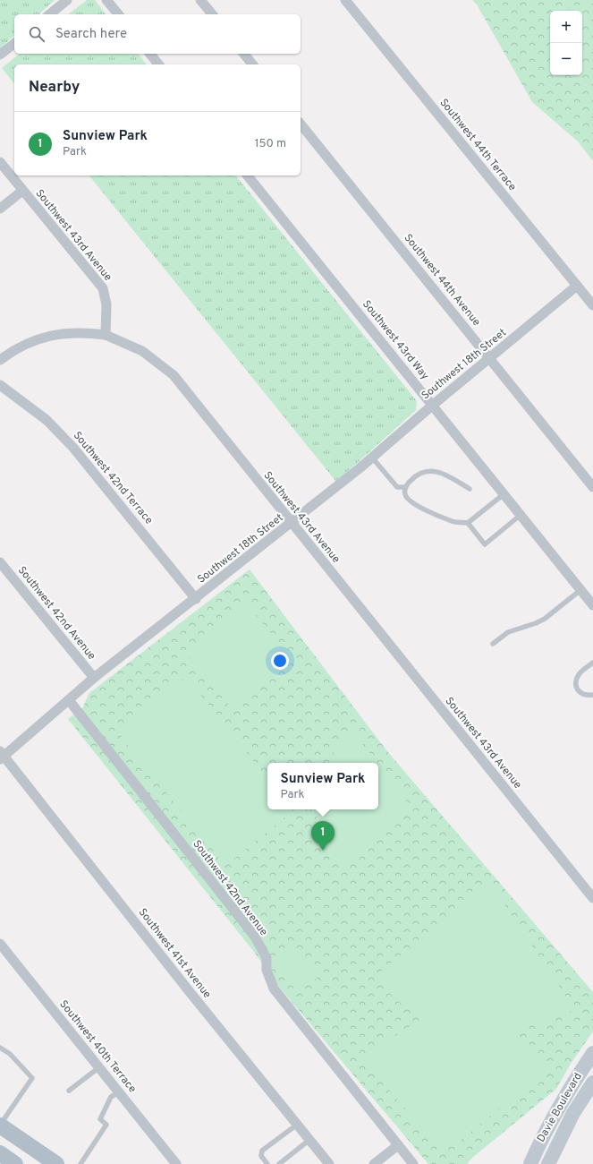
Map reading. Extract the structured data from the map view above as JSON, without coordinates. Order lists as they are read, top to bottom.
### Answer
{
  "streets": {
    "main road": ["Davie Boulevard"],
    "street": [
      "Southwest 44th Terrace",
      "Southwest 43rd Avenue",
      "Southwest 44th Avenue",
      "Southwest 43rd Way",
      "Southwest 18th Street",
      "Southwest 42nd Terrace",
      "Southwest 42nd Avenue",
      "Southwest 41st Avenue",
      "Southwest 40th Terrace"
    ]
  },
  "crossings": [
    ["Southwest 44th Terrace", "Southwest 18th Street"],
    ["Southwest 43rd Avenue", "Southwest 18th Street"],
    ["Southwest 44th Avenue", "Southwest 18th Street"],
    ["Southwest 43rd Way", "Southwest 18th Street"],
    ["Southwest 18th Street", "Southwest 42nd Terrace"],
    ["Southwest 18th Street", "Southwest 42nd Avenue"],
    ["Southwest 18th Street", "Southwest 41st Avenue"]
  ],
  "page": {
    "map_buttons": ["+", "−"],
    "search": "Search here",
    "heading": "Nearby",
    "list": [
      {
        "mark": "1",
        "name": "Sunview Park",
        "note": "Park",
        "value": "150 m"
      }
    ],
    "popup": ["Sunview Park", "Park"],
    "pins": "1"
  }
}
